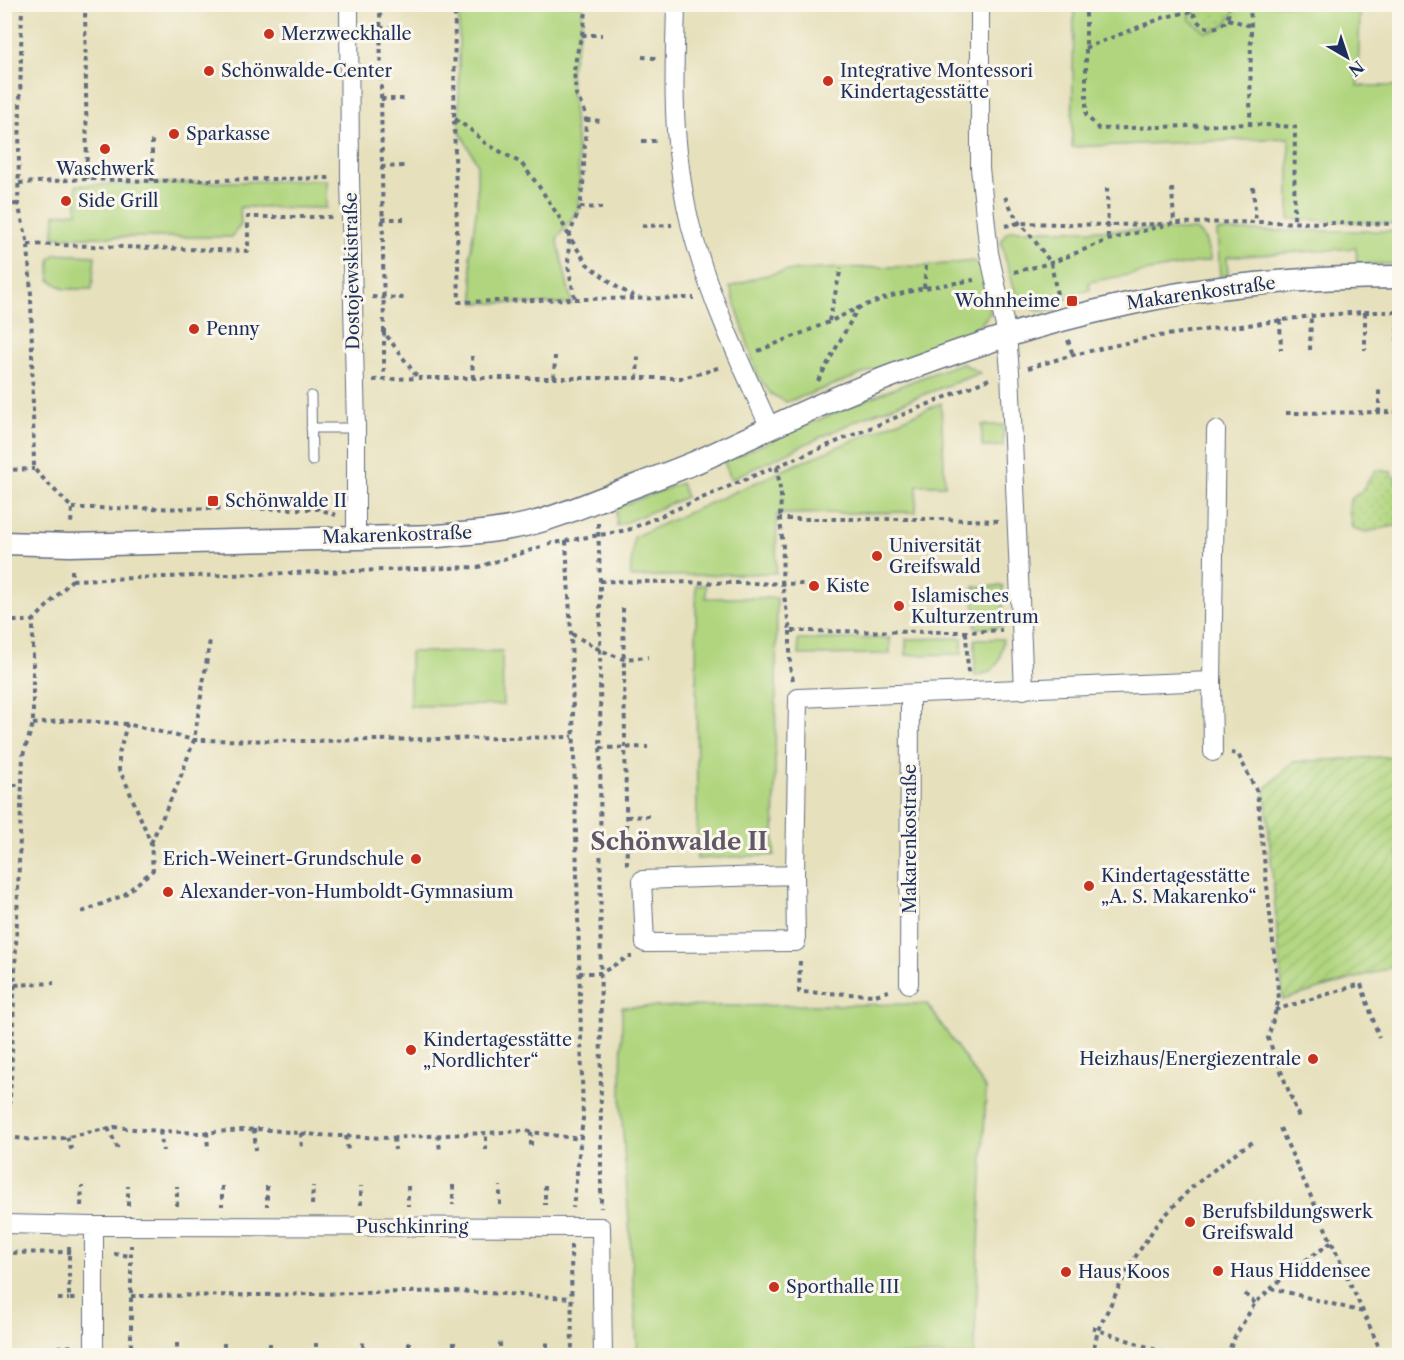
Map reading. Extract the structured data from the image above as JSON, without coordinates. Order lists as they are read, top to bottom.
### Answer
{
  "streets": {
    "street": ["Dostojewskistraße", "Makarenkostraße", "Puschkinring"]
  },
  "crossings": [
    ["Dostojewskistraße", "Makarenkostraße"]
  ],
  "districts": ["Schönwalde II"],
  "places": {
    "other": [
      "Merzweckhalle",
      "Schönwalde-Center",
      "Integrative Montessori Kindertagesstätte",
      "Sparkasse",
      "Waschwerk",
      "Side Grill",
      "Penny",
      "Universität Greifswald",
      "Kiste",
      "Islamisches Kulturzentrum",
      "Erich-Weinert-Grundschule",
      "Kindertagesstätte „A. S. Makarenko“",
      "Alexander-von-Humboldt-Gymnasium",
      "Kindertagesstätte „Nordlichter“",
      "Heizhaus/Energiezentrale",
      "Berufsbildungswerk Greifswald",
      "Haus Hiddensee",
      "Haus Koos",
      "Sporthalle III"
    ],
    "transit": ["Wohnheime", "Schönwalde II"]
  },
  "north": "bottom right"
}
